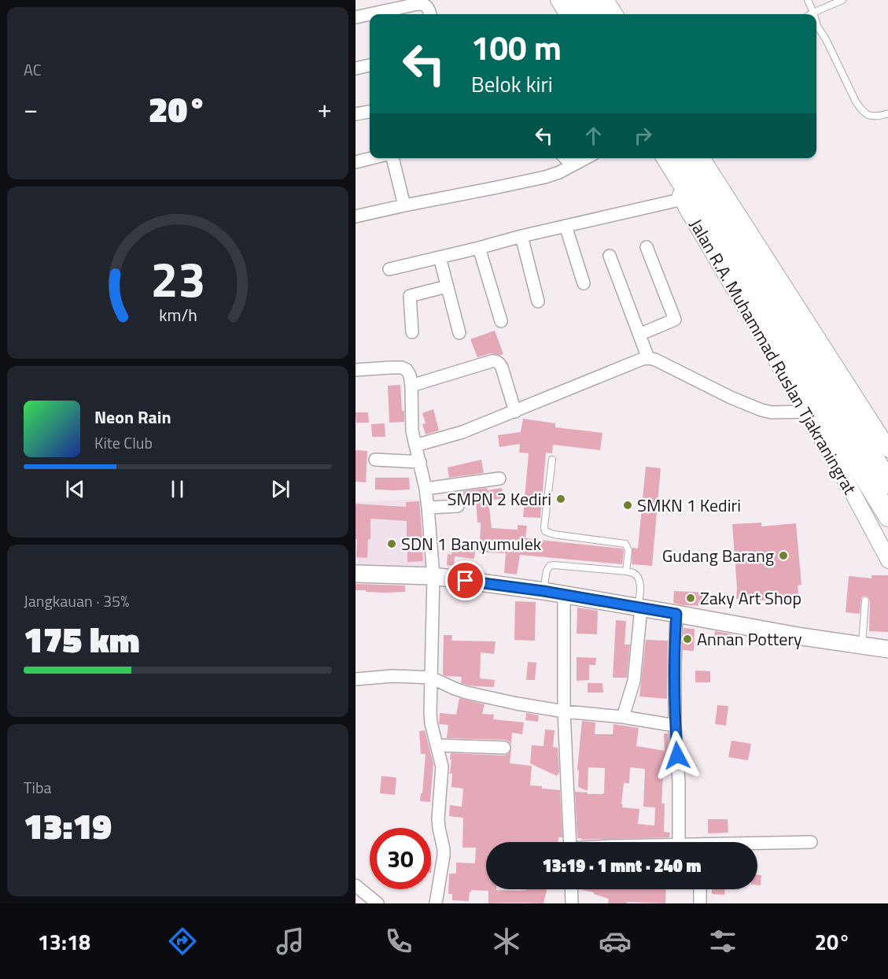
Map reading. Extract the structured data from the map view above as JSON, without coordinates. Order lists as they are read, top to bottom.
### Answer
{
  "streets": {
    "highway": ["Jalan R.A. Muhammad Ruslan Tjakraningrat"]
  },
  "places": [
    "SMPN 2 Kediri",
    "SMKN 1 Kediri",
    "SDN 1 Banyumulek",
    "Gudang Barang",
    "Zaky Art Shop",
    "Annan Pottery"
  ],
  "page": {
    "tile": [
      "AC",
      ["Jangkauan · 35%", "175 km"],
      ["Tiba", "13:19"]
    ],
    "turn": ["100 m", "Belok kiri"],
    "heat": ["−", "20°", "+"],
    "song": ["Neon Rain", "Kite Club"],
    "limit": "30",
    "trip": "13:19 · 1 mnt · 240 m",
    "tabs": ["13:18", "20°"],
    "gauge": ["23", "km/h"]
  }
}
